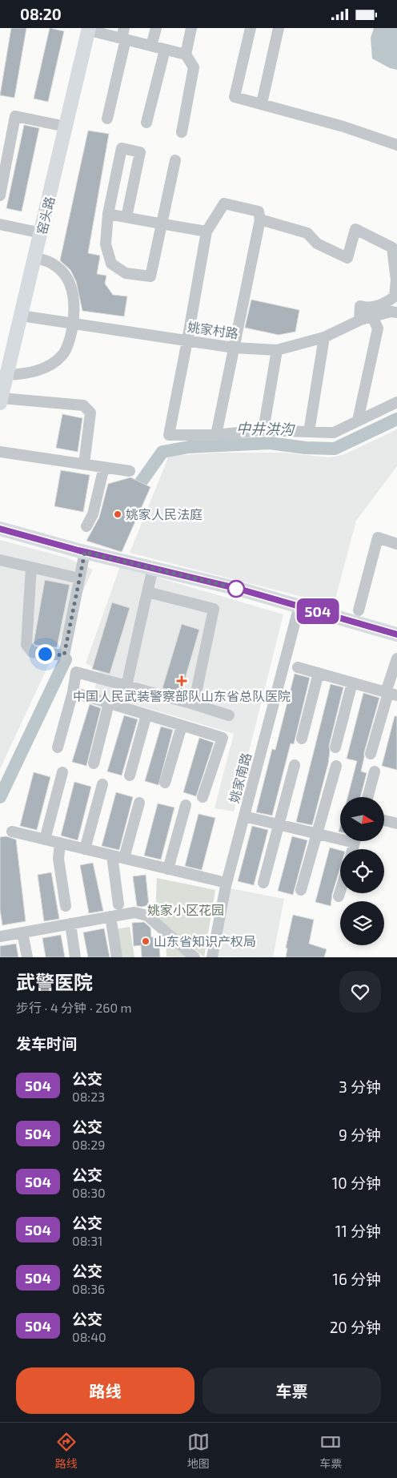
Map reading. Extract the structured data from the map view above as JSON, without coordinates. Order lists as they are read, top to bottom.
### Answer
{
  "streets": {
    "main road": ["窑头路"],
    "street": ["姚家村路", "姚家南路"]
  },
  "crossings": [
    ["窑头路", "姚家村路"]
  ],
  "water": ["中井洪沟"],
  "parks": ["姚家小区花园"],
  "places": {
    "other": ["姚家人民法庭", "山东省知识产权局"],
    "health": ["中国人民武装警察部队山东省总队医院"]
  },
  "lines": ["bus line 504"],
  "north": "right",
  "page": {
    "status": "08:20",
    "on_map": "504",
    "heading": [
      ["武警医院", "步行 · 4 分钟 · 260 m"],
      "发车时间"
    ],
    "list": [
      {
        "mark": "504",
        "name": "公交",
        "note": "08:23",
        "value": "3 分钟"
      },
      {
        "mark": "504",
        "name": "公交",
        "note": "08:29",
        "value": "9 分钟"
      },
      {
        "mark": "504",
        "name": "公交",
        "note": "08:30",
        "value": "10 分钟"
      },
      {
        "mark": "504",
        "name": "公交",
        "note": "08:31",
        "value": "11 分钟"
      },
      {
        "mark": "504",
        "name": "公交",
        "note": "08:36",
        "value": "16 分钟"
      },
      {
        "mark": "504",
        "name": "公交",
        "note": "08:40",
        "value": "20 分钟"
      }
    ],
    "buttons": ["路线", "车票"],
    "tabs": ["路线", "地图", "车票"]
  }
}
